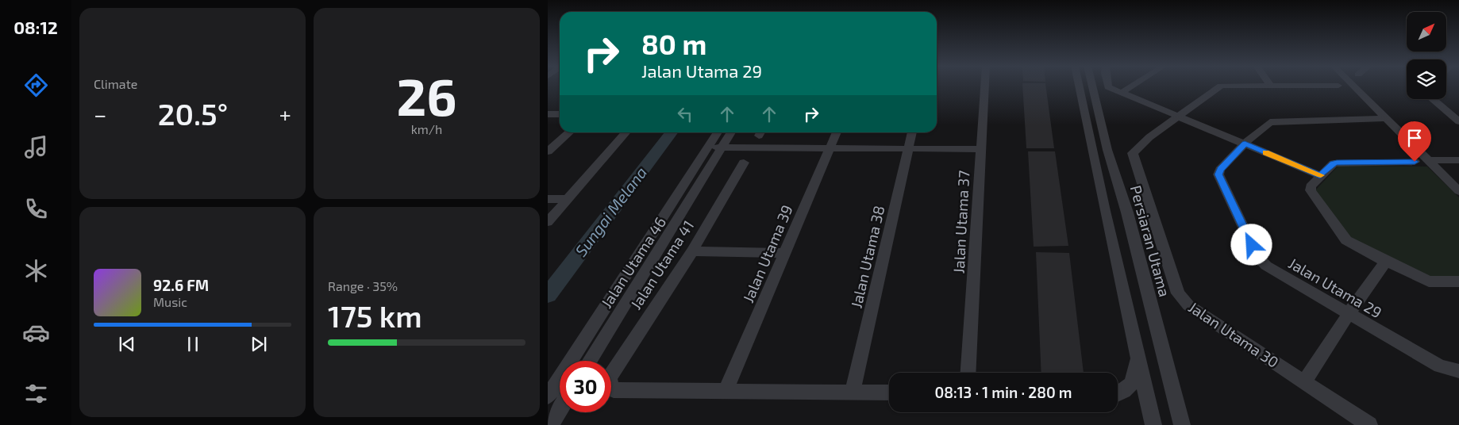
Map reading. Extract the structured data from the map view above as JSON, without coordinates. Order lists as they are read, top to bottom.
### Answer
{
  "streets": {
    "street": [
      "Jalan Utama 37",
      "Persiaran Utama",
      "Jalan Utama 39",
      "Jalan Utama 38",
      "Jalan Utama 46",
      "Jalan Utama 41",
      "Jalan Utama 29",
      "Jalan Utama 30"
    ]
  },
  "crossings": [
    ["Jalan Utama 39", "Jalan Utama 41"]
  ],
  "water": ["Sungai Melana"],
  "north": "top right",
  "page": {
    "tabs": "08:12",
    "tile": [
      "Climate",
      ["26", "km/h"],
      ["Range · 35%", "175 km"]
    ],
    "turn": ["80 m", "Jalan Utama 29"],
    "heat": ["−", "20.5°", "+"],
    "song": ["92.6 FM", "Music"],
    "limit": "30",
    "trip": "08:13 · 1 min · 280 m"
  }
}
